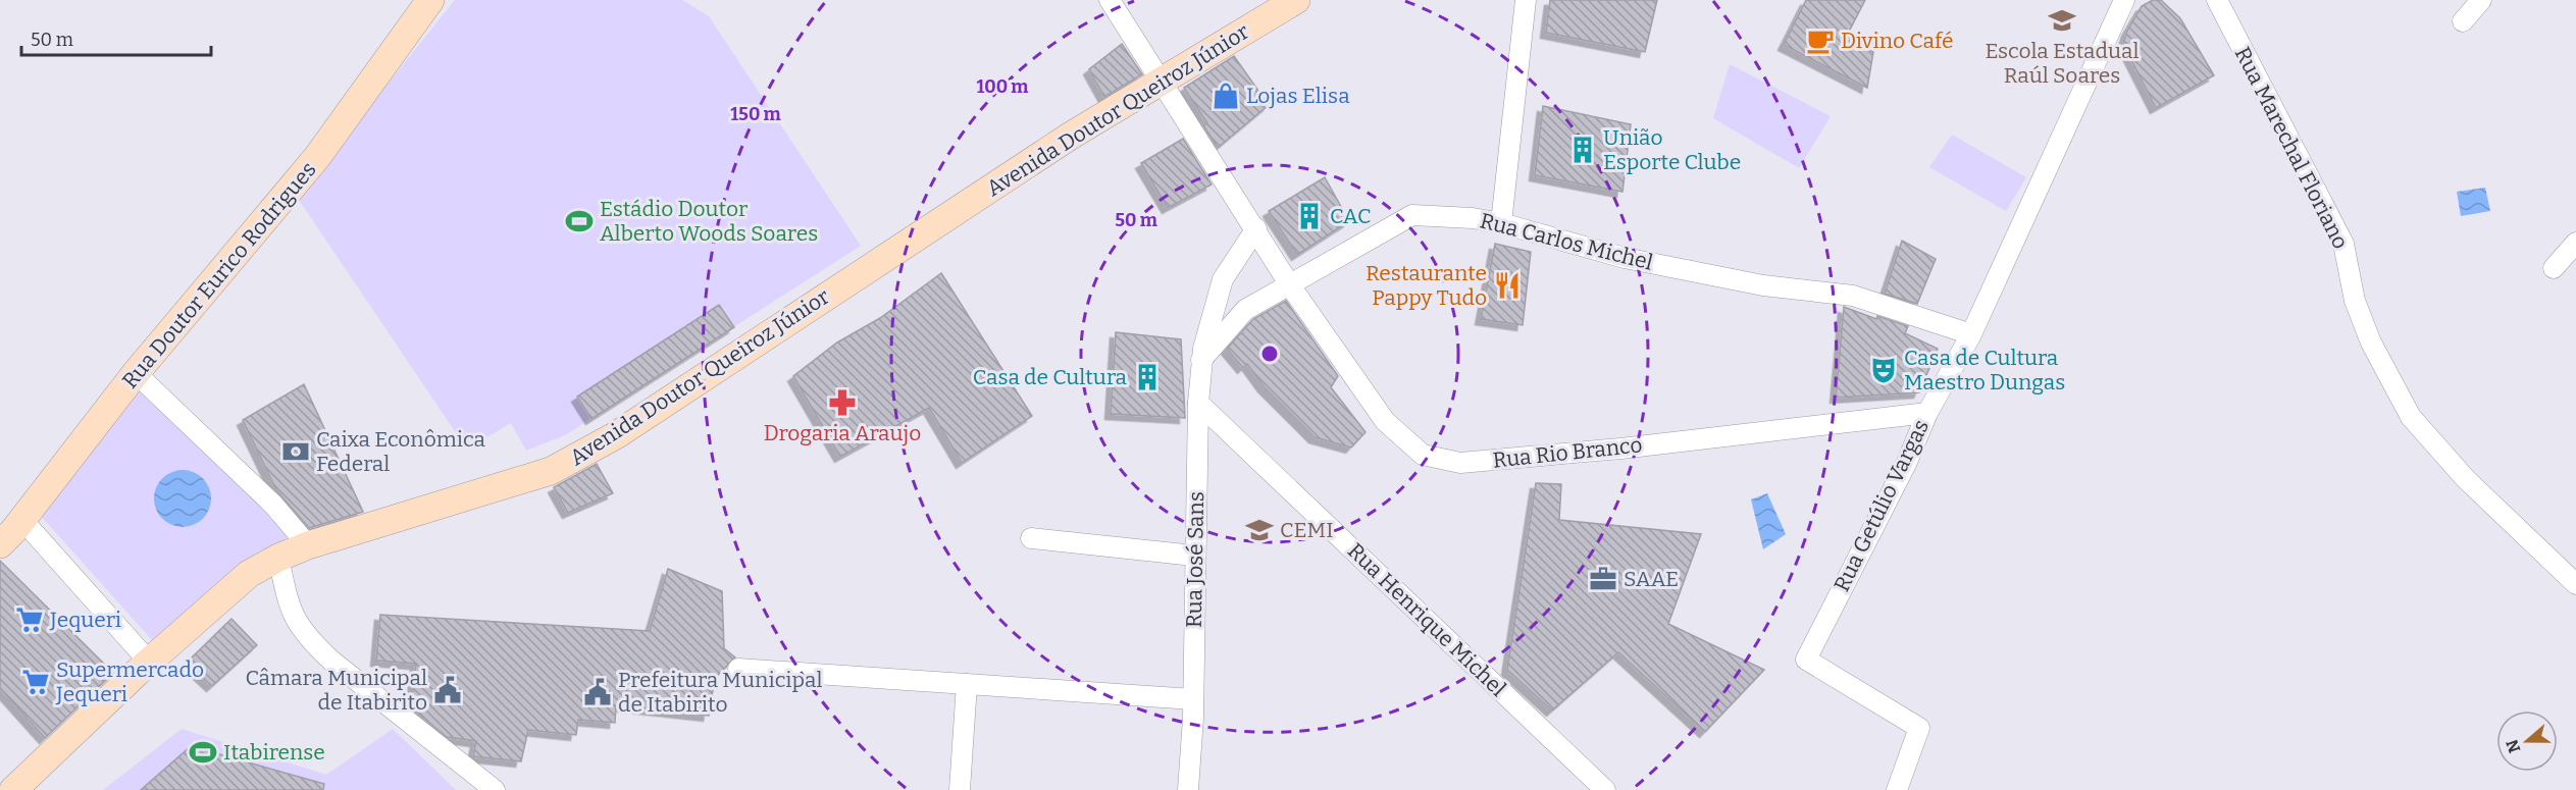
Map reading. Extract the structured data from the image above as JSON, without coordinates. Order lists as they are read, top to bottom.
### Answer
{
  "streets": {
    "main road": ["Avenida Doutor Queiroz Júnior", "Rua Doutor Eurico Rodrigues"],
    "street": [
      "Rua Marechal Floriano",
      "Rua Carlos Michel",
      "Rua Rio Branco",
      "Rua Getúlio Vargas",
      "Rua José Sans",
      "Rua Henrique Michel"
    ]
  },
  "crossings": [
    ["Avenida Doutor Queiroz Júnior", "Rua Rio Branco"],
    ["Rua Carlos Michel", "Rua Rio Branco"],
    ["Rua Carlos Michel", "Rua Getúlio Vargas"],
    ["Rua Rio Branco", "Rua Getúlio Vargas"],
    ["Rua José Sans", "Rua Henrique Michel"]
  ],
  "places": {
    "school or university": ["Escola Estadual Raúl Soares", "CEMI"],
    "cafe": ["Divino Café"],
    "shop": ["Lojas Elisa"],
    "building": ["União Esporte Clube", "CAC", "Casa de Cultura"],
    "sports": ["Estádio Doutor Alberto Woods Soares", "Itabirense"],
    "restaurant": ["Restaurante Pappy Tudo"],
    "theatre": ["Casa de Cultura Maestro Dungas"],
    "pharmacy": ["Drogaria Araujo"],
    "bank": ["Caixa Econômica Federal"],
    "office": ["SAAE"],
    "supermarket": ["Jequeri", "Supermercado Jequeri"],
    "public building": ["Câmara Municipal de Itabirito", "Prefeitura Municipal de Itabirito"]
  },
  "scale_bar": "50 m",
  "north": "left",
  "rings": ["100 m", "150 m", "50 m"]
}
